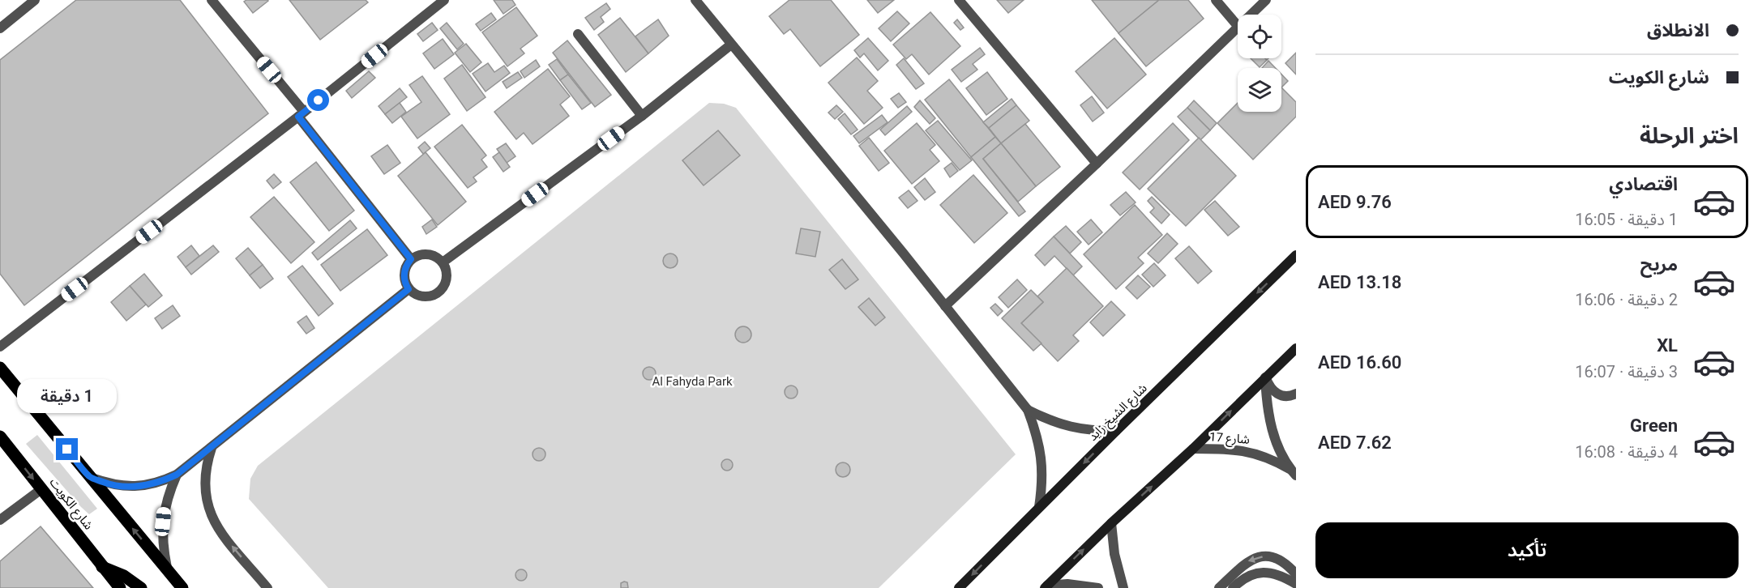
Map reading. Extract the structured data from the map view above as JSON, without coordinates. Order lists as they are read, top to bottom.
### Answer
{
  "streets": {
    "main road": ["شارع الشيخ زايد", "شارع الكويت"],
    "street": ["شارع 17"]
  },
  "parks": ["Al Fahyda Park"],
  "page": {
    "banner": ["الانطلاق", "شارع الكويت"],
    "heading": "اختر الرحلة",
    "list": [
      {
        "name": "اقتصادي",
        "note": "1 دقيقة · 16:05",
        "value": "AED 9.76"
      },
      {
        "name": "مريح",
        "note": "2 دقيقة · 16:06",
        "value": "AED 13.18"
      },
      {
        "name": "XL",
        "note": "3 دقيقة · 16:07",
        "value": "AED 16.60"
      },
      {
        "name": "Green",
        "note": "4 دقيقة · 16:08",
        "value": "AED 7.62"
      }
    ],
    "bubble": "1 دقيقة",
    "buttons": "تأكيد"
  }
}
